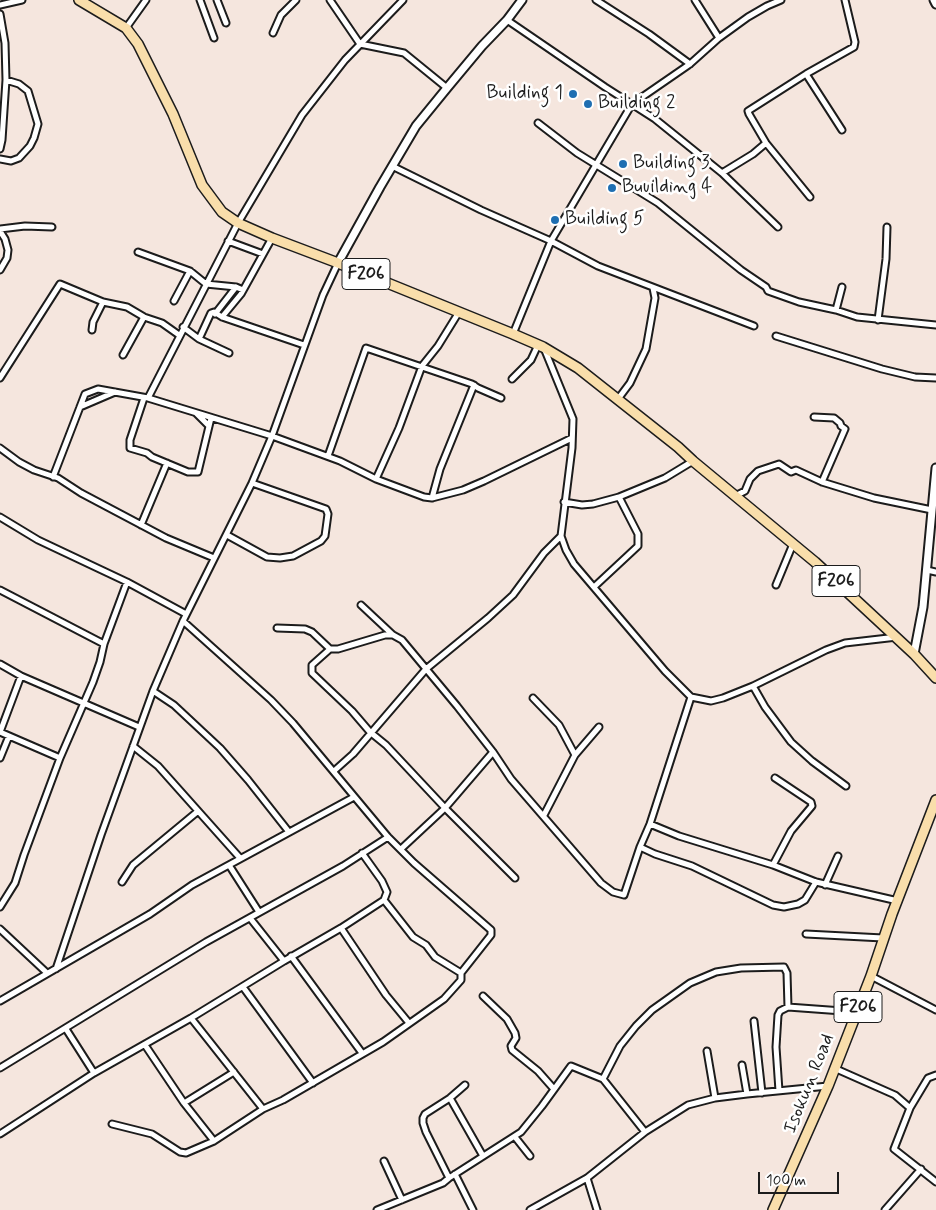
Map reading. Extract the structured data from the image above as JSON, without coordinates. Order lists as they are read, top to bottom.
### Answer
{
  "streets": {
    "main road": ["F206", "Isokun Road"]
  },
  "places": [
    "Building 1",
    "Building 2",
    "Building 3",
    "Buuilding 4",
    "Building 5"
  ],
  "scale_bar": "100 m"
}
